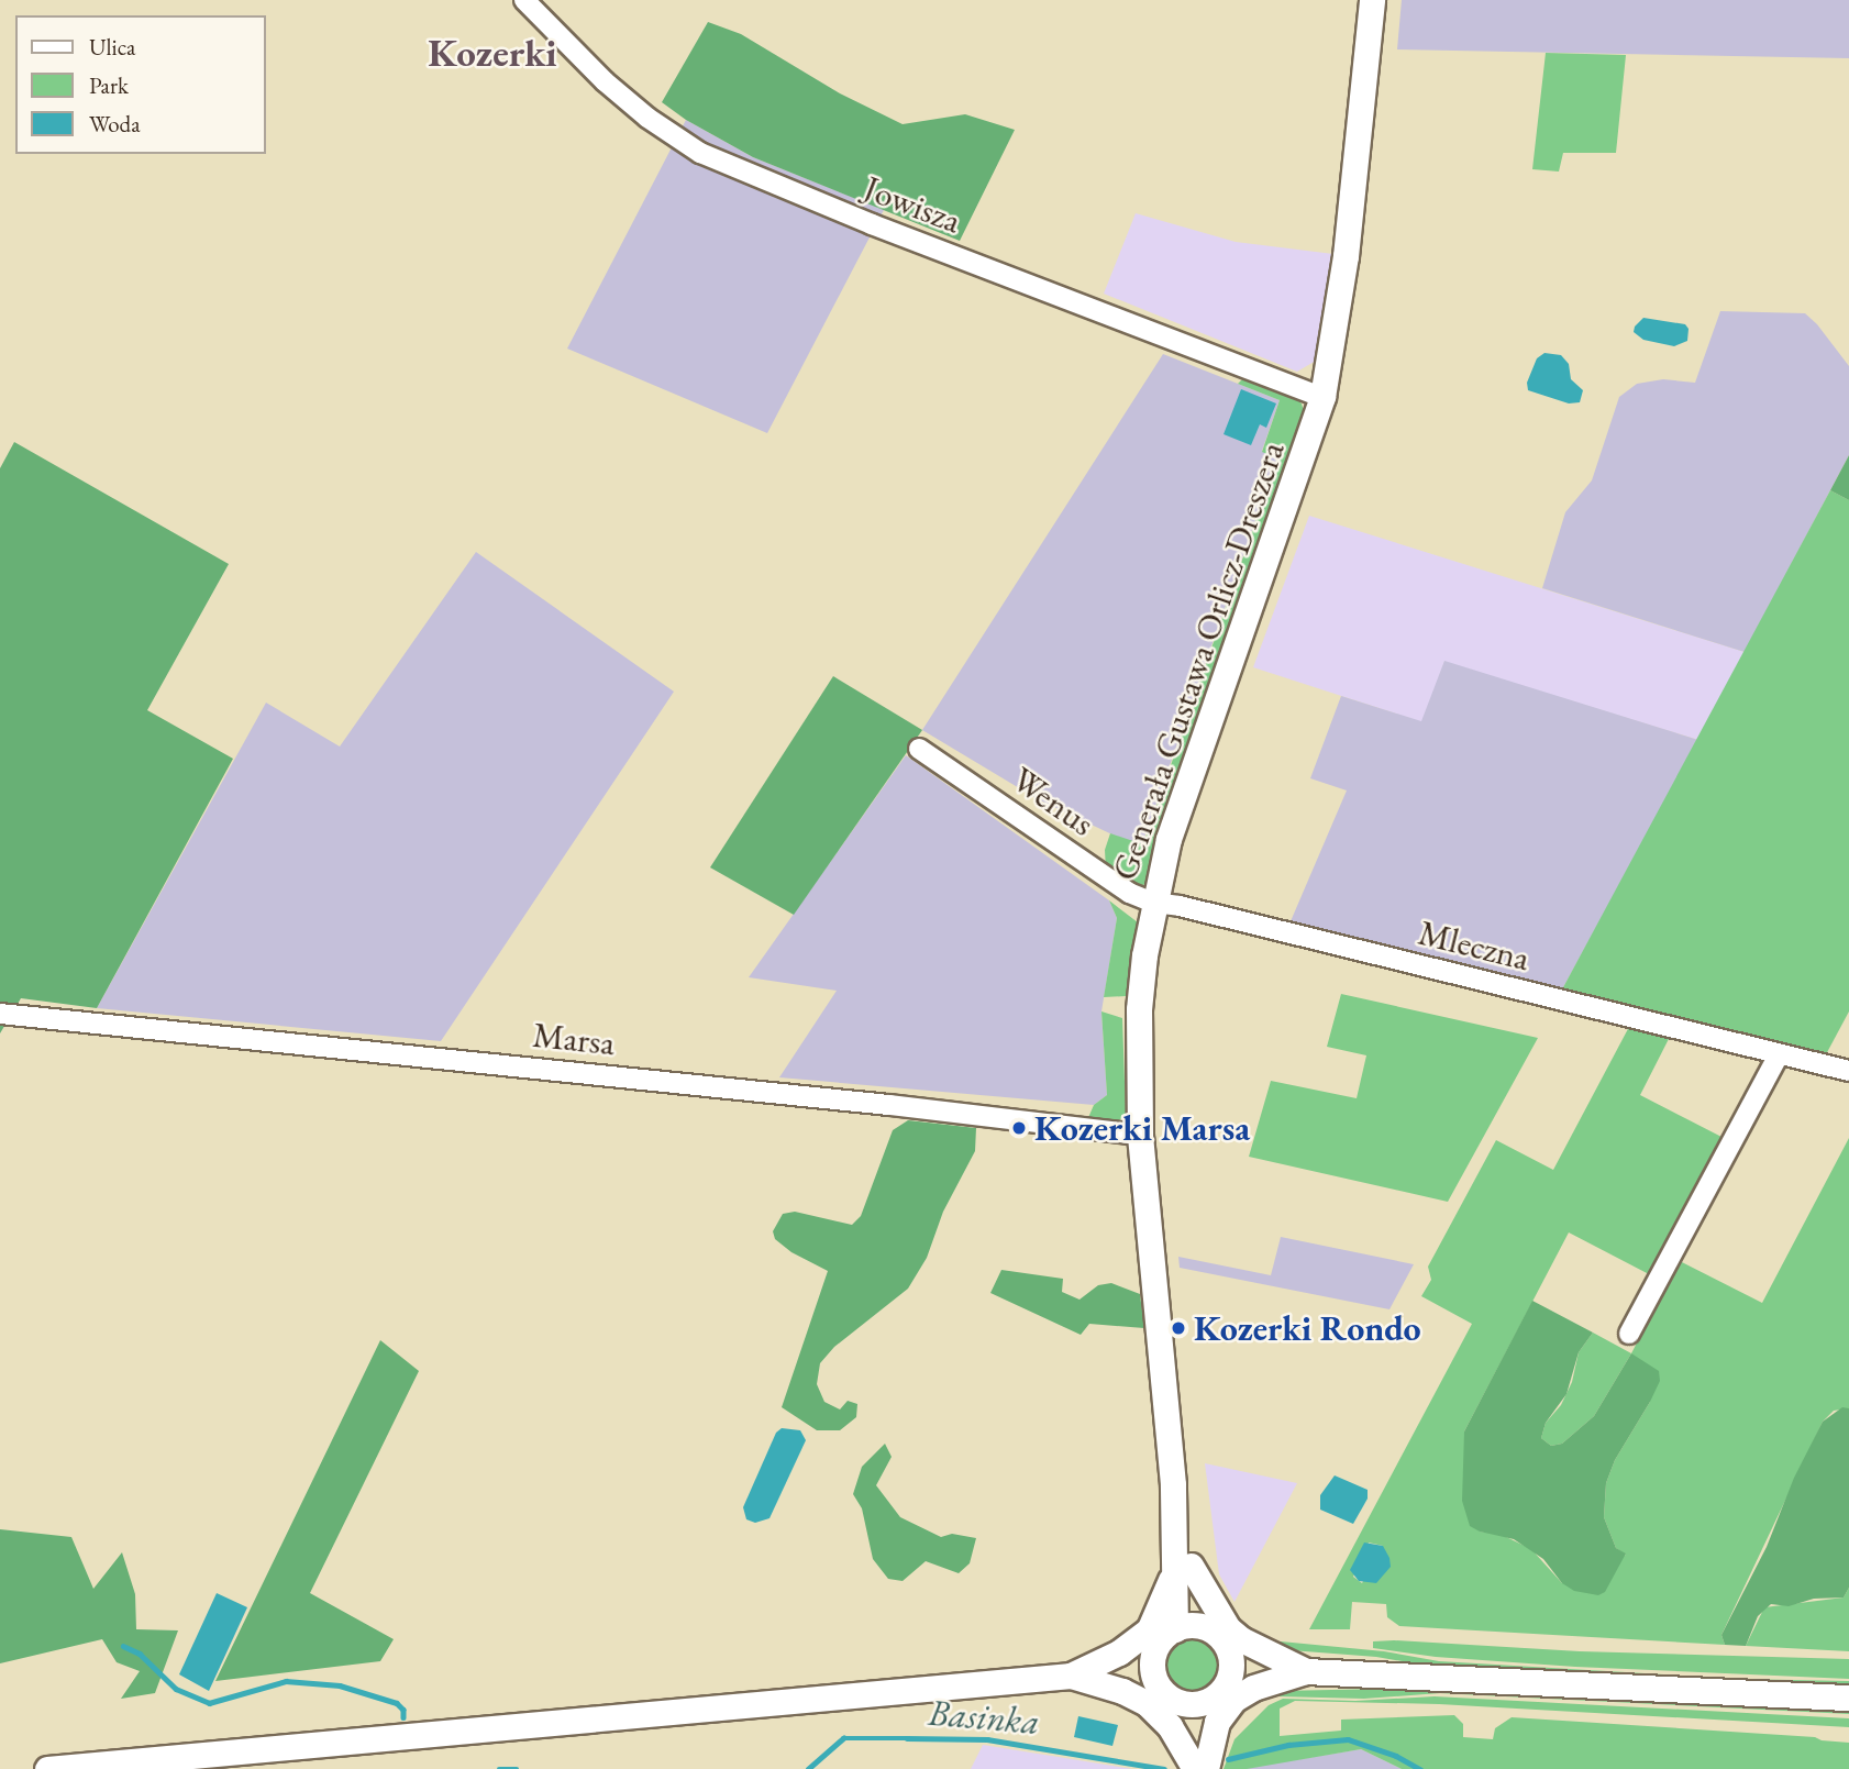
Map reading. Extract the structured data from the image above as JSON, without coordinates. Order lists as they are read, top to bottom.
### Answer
{
  "streets": {
    "main road": ["Generała Gustawa Orlicz-Dreszera"],
    "street": [
      "Jowisza",
      "Wenus",
      "Mleczna",
      "Marsa"
    ]
  },
  "crossings": [
    ["Jowisza", "Generała Gustawa Orlicz-Dreszera"],
    ["Generała Gustawa Orlicz-Dreszera", "Wenus"],
    ["Generała Gustawa Orlicz-Dreszera", "Mleczna"],
    ["Generała Gustawa Orlicz-Dreszera", "Marsa"],
    ["Wenus", "Mleczna"]
  ],
  "districts": ["Kozerki"],
  "water": ["Basinka"],
  "places": ["Kozerki Marsa", "Kozerki Rondo"],
  "legend": ["Ulica", "Park", "Woda"]
}
